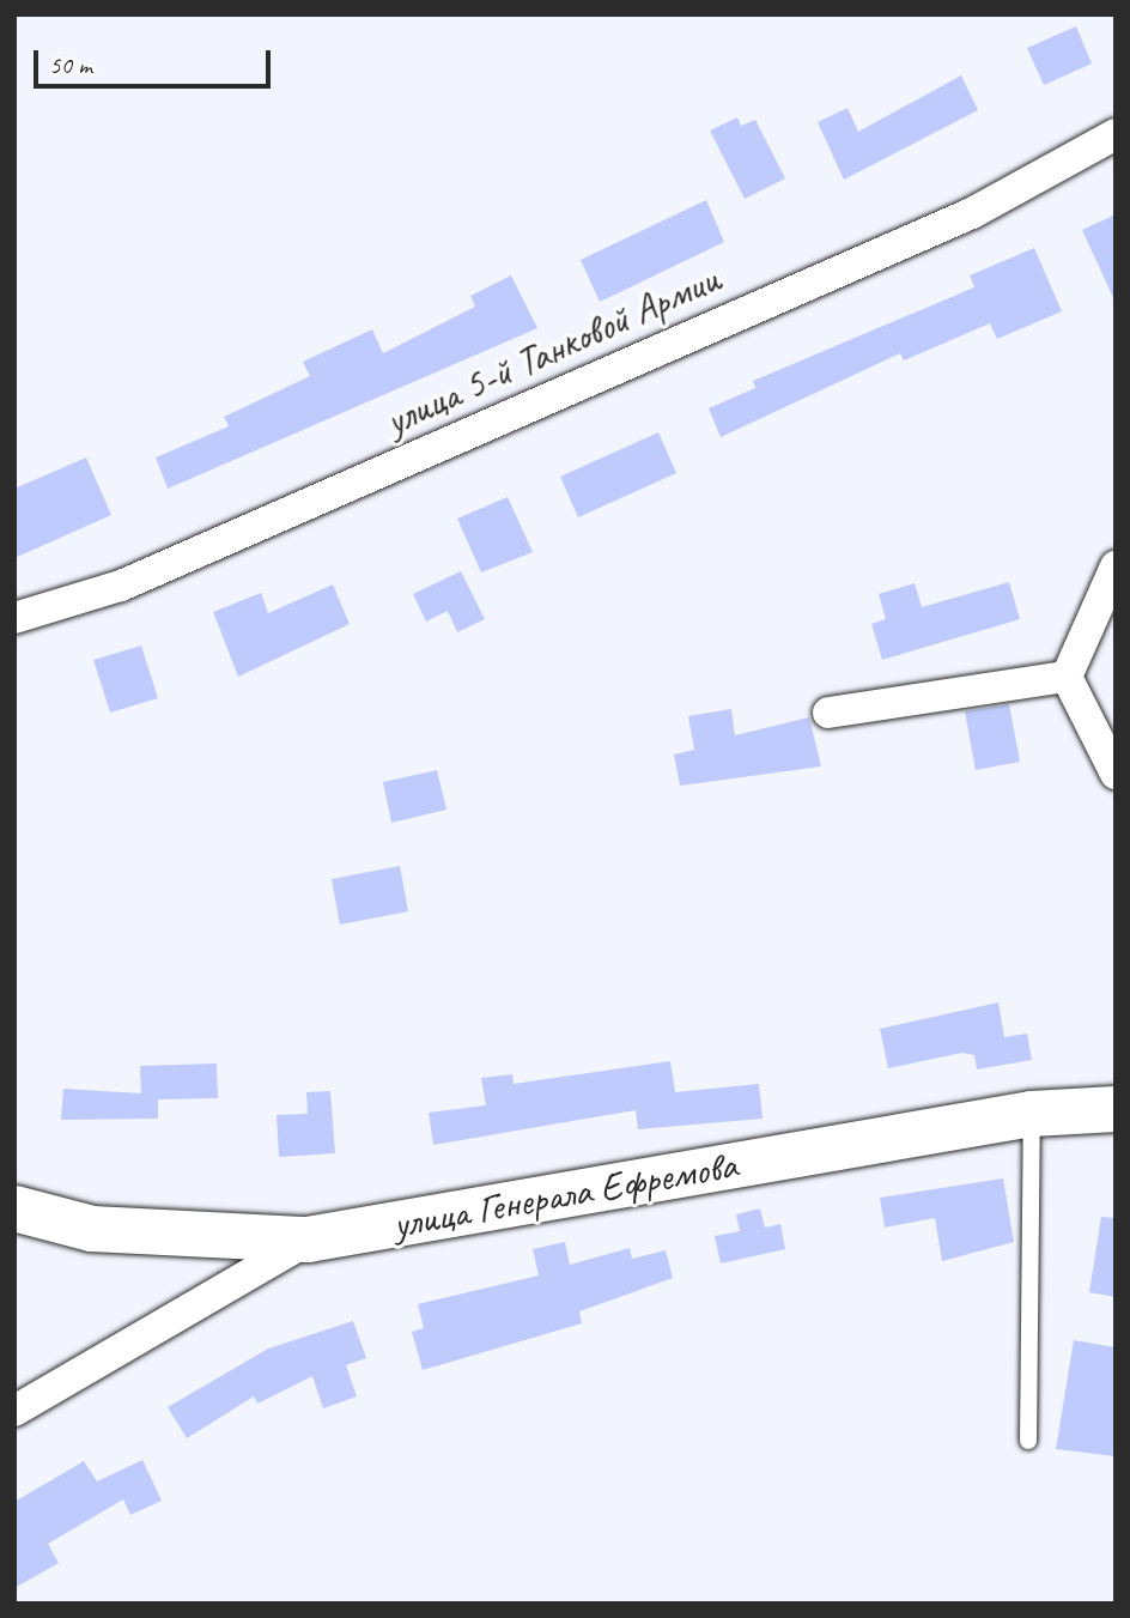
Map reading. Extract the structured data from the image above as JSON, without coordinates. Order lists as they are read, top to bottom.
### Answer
{
  "streets": {
    "street": ["улица 5-й Танковой Армии", "улица Генерала Ефремова"]
  },
  "scale_bar": "50 m"
}
